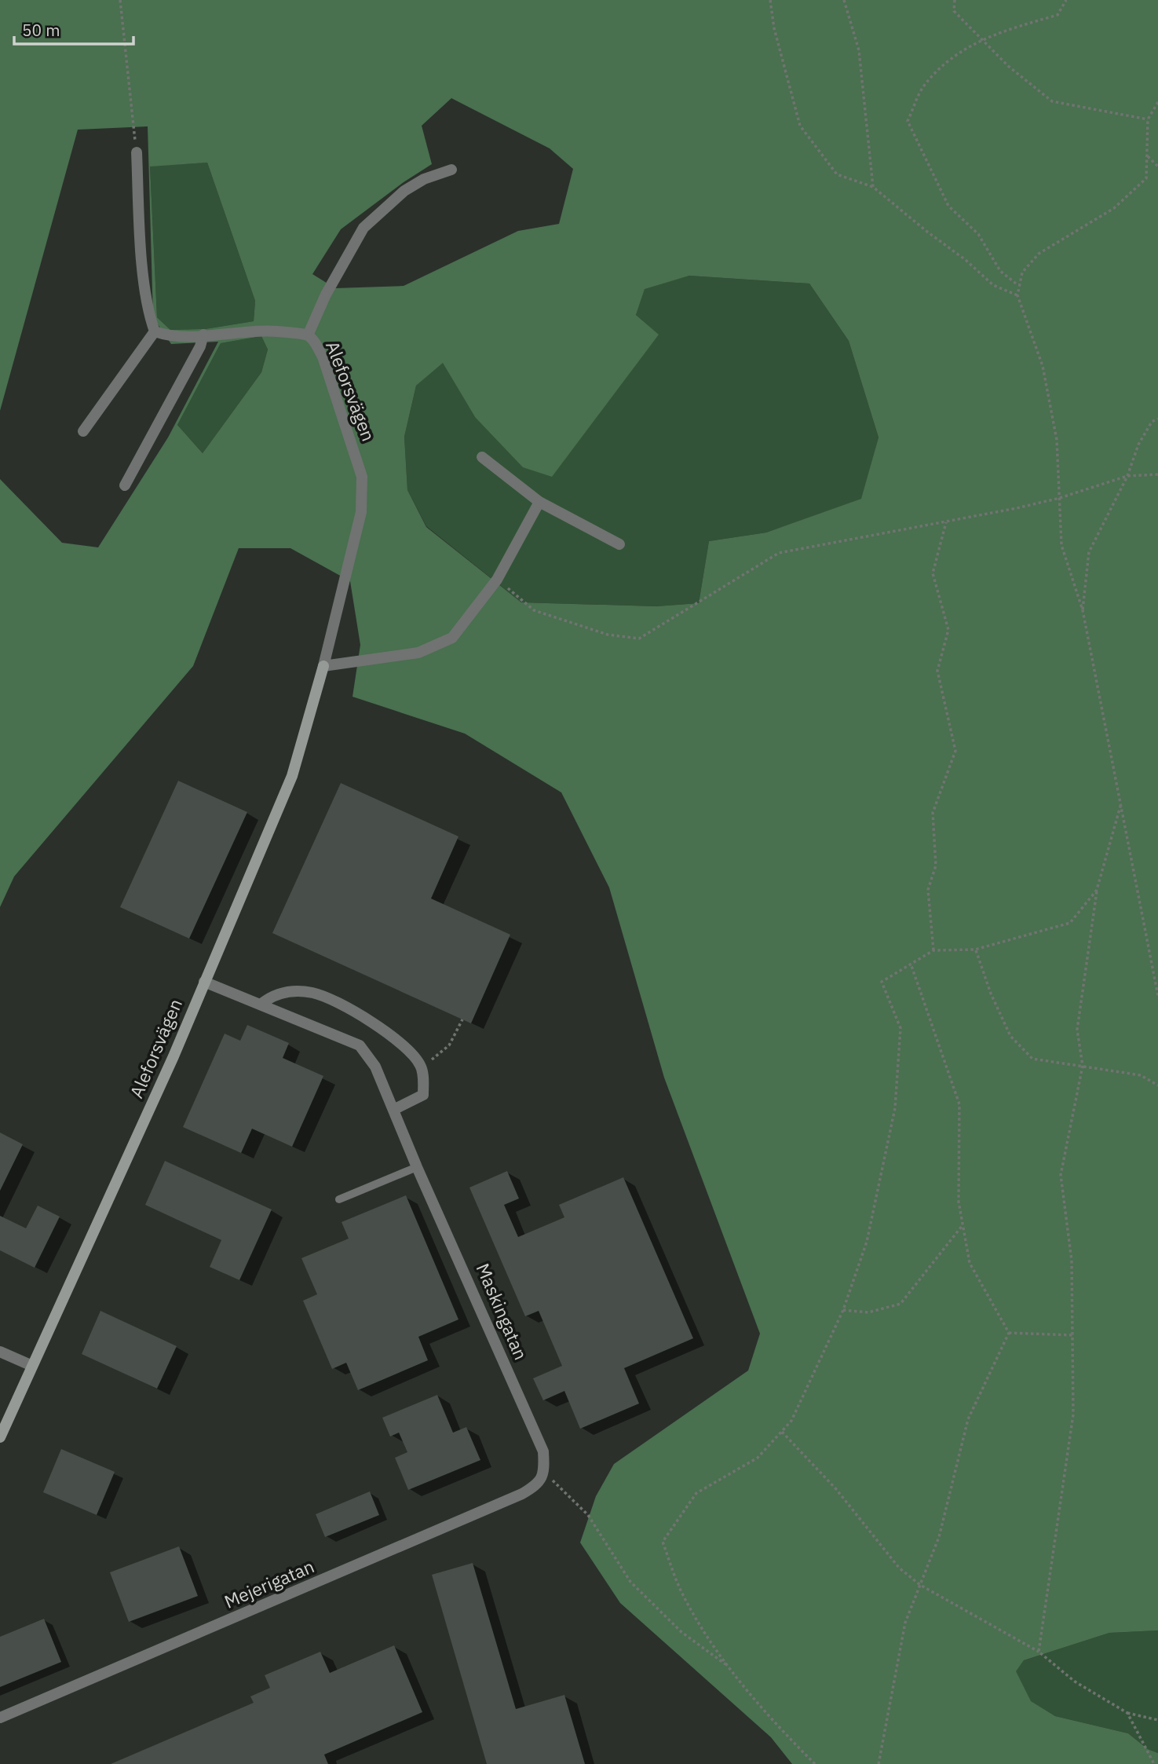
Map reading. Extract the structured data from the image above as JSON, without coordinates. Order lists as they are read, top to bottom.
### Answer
{
  "streets": {
    "street": ["Aleforsvägen", "Maskingatan", "Mejerigatan"]
  },
  "crossings": [
    ["Aleforsvägen", "Maskingatan"],
    ["Maskingatan", "Mejerigatan"]
  ],
  "scale_bar": "50 m"
}
